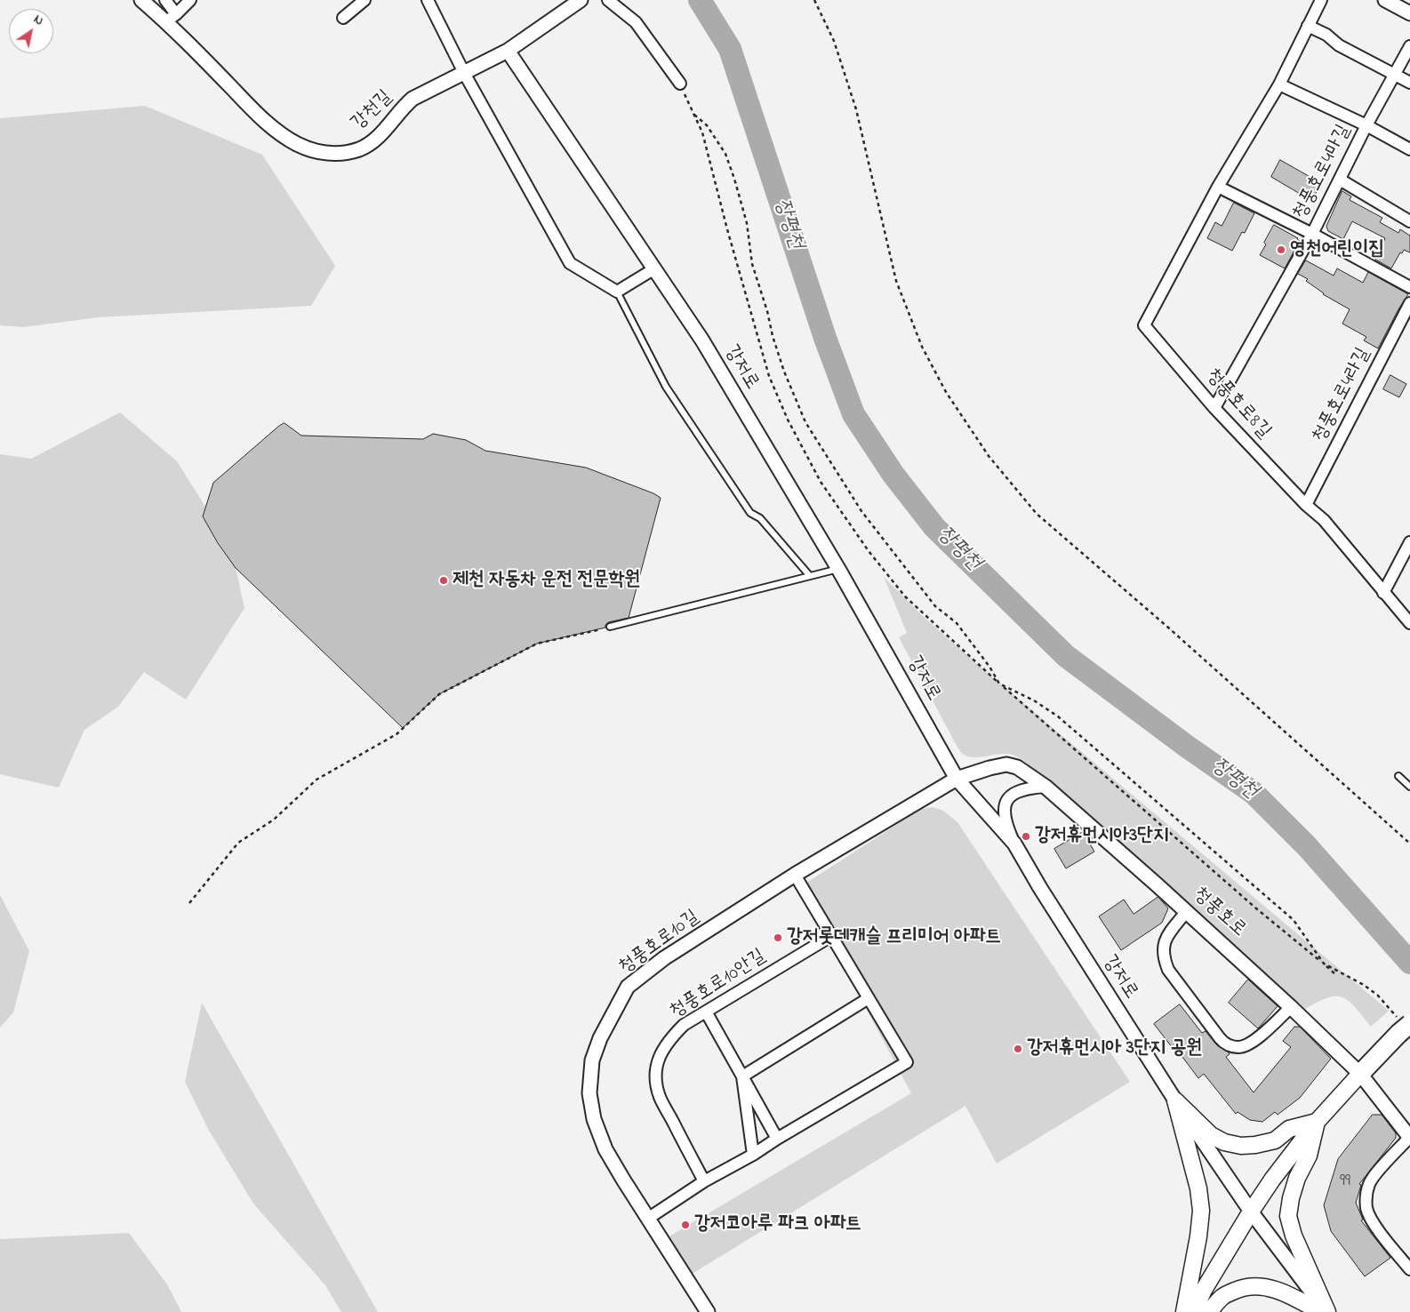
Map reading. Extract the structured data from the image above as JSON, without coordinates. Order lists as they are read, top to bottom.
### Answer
{
  "streets": {
    "street": [
      "강천길",
      "청풍호로4마길",
      "강저로",
      "청풍호로4라길",
      "청풍호로8길",
      "청풍호로",
      "청풍호로10길",
      "청풍호로10안길"
    ]
  },
  "crossings": [
    ["강천길", "강저로"],
    ["청풍호로4마길", "청풍호로8길"],
    ["강저로", "청풍호로"],
    ["강저로", "청풍호로10길"],
    ["청풍호로4라길", "청풍호로8길"],
    ["청풍호로", "청풍호로10길"]
  ],
  "water": ["장평천"],
  "places": [
    "영천어린이집",
    "제천 자동차 운전 전문학원",
    "강저휴먼시아3단지",
    "강저롯데캐슬 프리미어 아파트",
    "강저휴먼시아 3단지 공원",
    "강저코아루 파크 아파트"
  ],
  "house_numbers": ["99"],
  "north": "top right"
}
